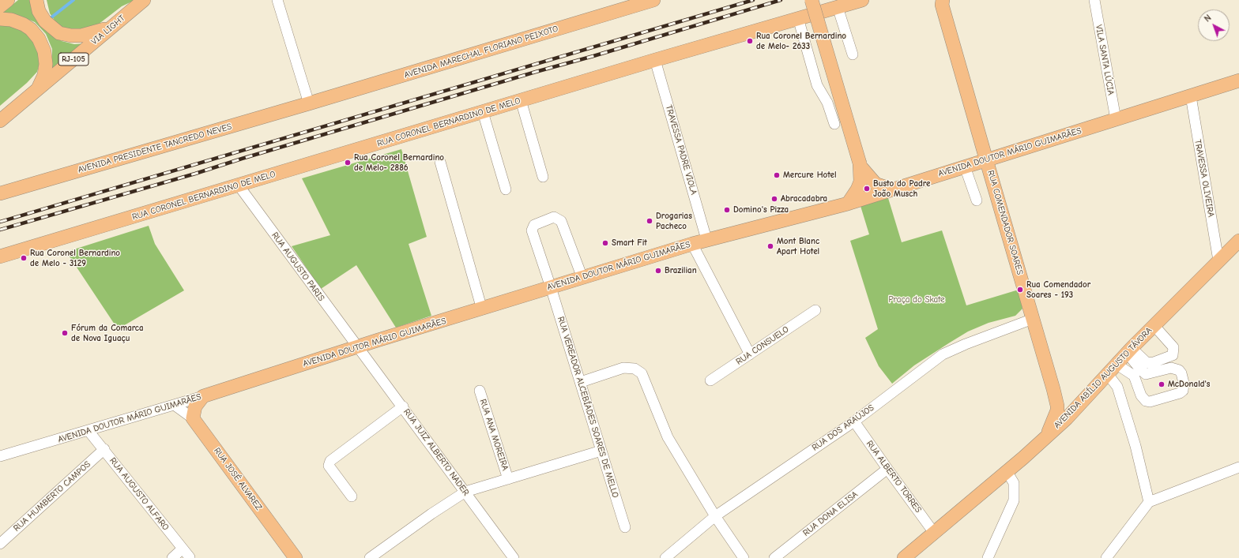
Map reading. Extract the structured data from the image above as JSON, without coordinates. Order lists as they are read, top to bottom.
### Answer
{
  "streets": {
    "main road": [
      "VIA LIGHT",
      "AVENIDA MARECHAL FLORIANO PEIXOTO",
      "RJ-105",
      "RUA CORONEL BERNARDINO DE MELO",
      "AVENIDA PRESIDENTE TANCREDO NEVES",
      "AVENIDA DOUTOR MÁRIO GUIMARÃES",
      "RUA COMENDADOR SOARES",
      "AVENIDA ABÍLIO AUGUSTO TÁVORA",
      "RUA JOSÉ ALVAREZ"
    ],
    "street": [
      "VILA SANTA LÚCIA",
      "TRAVESSA PADRE VIOLA",
      "TRAVESSA OLIVEIRA",
      "RUA AUGUSTO PARIS",
      "RUA CONSUELO",
      "RUA VEREADOR ALCEBÍADES SOARES DE MELLO",
      "RUA DOS ARAÚJOS",
      "RUA ANA MOREIRA",
      "RUA JUIZ ALBERTO NADER",
      "RUA ALBERTO TORRES",
      "RUA AUGUSTO ALFARO",
      "RUA HUMBERTO CAMPOS",
      "RUA DONA ELISA"
    ]
  },
  "crossings": [
    ["AVENIDA MARECHAL FLORIANO PEIXOTO", "AVENIDA PRESIDENTE TANCREDO NEVES"],
    ["VILA SANTA LÚCIA", "AVENIDA DOUTOR MÁRIO GUIMARÃES"],
    ["RUA CORONEL BERNARDINO DE MELO", "TRAVESSA PADRE VIOLA"],
    ["RUA CORONEL BERNARDINO DE MELO", "RUA AUGUSTO PARIS"],
    ["TRAVESSA PADRE VIOLA", "AVENIDA DOUTOR MÁRIO GUIMARÃES"],
    ["AVENIDA DOUTOR MÁRIO GUIMARÃES", "TRAVESSA OLIVEIRA"],
    ["AVENIDA DOUTOR MÁRIO GUIMARÃES", "RUA COMENDADOR SOARES"],
    ["AVENIDA DOUTOR MÁRIO GUIMARÃES", "RUA AUGUSTO PARIS"],
    ["AVENIDA DOUTOR MÁRIO GUIMARÃES", "RUA VEREADOR ALCEBÍADES SOARES DE MELLO"],
    ["AVENIDA DOUTOR MÁRIO GUIMARÃES", "RUA JUIZ ALBERTO NADER"],
    ["AVENIDA DOUTOR MÁRIO GUIMARÃES", "RUA JOSÉ ALVAREZ"],
    ["AVENIDA DOUTOR MÁRIO GUIMARÃES", "RUA AUGUSTO ALFARO"],
    ["TRAVESSA OLIVEIRA", "AVENIDA ABÍLIO AUGUSTO TÁVORA"],
    ["RUA COMENDADOR SOARES", "AVENIDA ABÍLIO AUGUSTO TÁVORA"],
    ["RUA COMENDADOR SOARES", "RUA DOS ARAÚJOS"],
    ["RUA AUGUSTO PARIS", "RUA JUIZ ALBERTO NADER"],
    ["AVENIDA ABÍLIO AUGUSTO TÁVORA", "RUA ALBERTO TORRES"],
    ["RUA DOS ARAÚJOS", "RUA ALBERTO TORRES"],
    ["RUA ALBERTO TORRES", "RUA DONA ELISA"],
    ["RUA AUGUSTO ALFARO", "RUA HUMBERTO CAMPOS"]
  ],
  "parks": ["Praça do Skate"],
  "places": [
    "Rua Coronel Bernardino de Melo- 2633",
    "Rua Coronel Bernardino de Melo- 2886",
    "Mercure Hotel",
    "Busto do Padre João Musch",
    "Abracadabra",
    "Domino's Pizza",
    "Drogarias Pacheco",
    "Smart Fit",
    "Mont Blanc Apart Hotel",
    "Rua Coronel Bernardino de Melo - 3129",
    "Brazilian",
    "Rua Comendador Soares - 193",
    "Fórum da Comarca de Nova Iguaçu",
    "McDonald's"
  ],
  "north": "top left"
}
